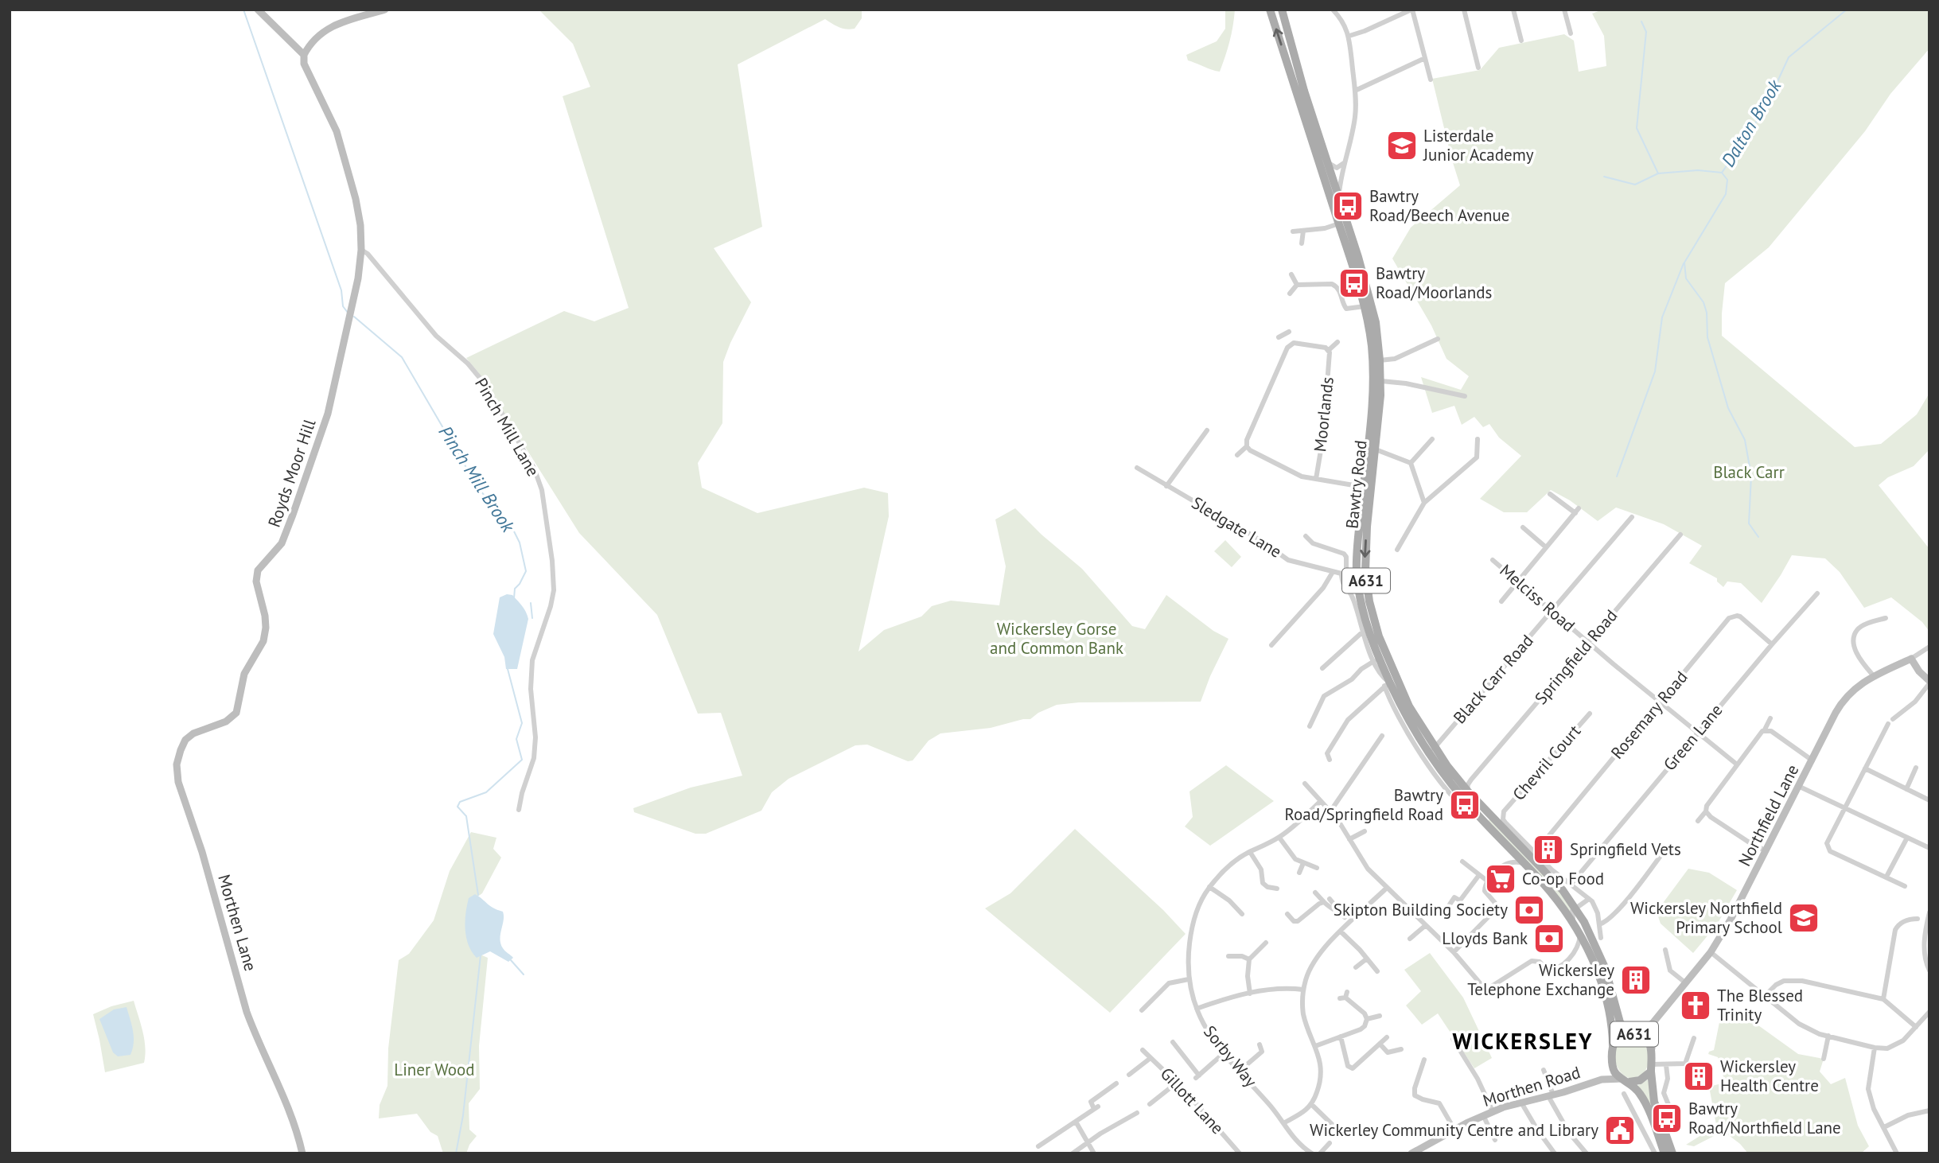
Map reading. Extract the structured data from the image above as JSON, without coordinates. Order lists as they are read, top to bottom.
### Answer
{
  "streets": {
    "main road": [
      "Royds Moor Hill",
      "Bawtry Road",
      "A631",
      "Northfield Lane",
      "Morthen Lane",
      "Morthen Road"
    ],
    "street": [
      "Moorlands",
      "Pinch Mill Lane",
      "Sledgate Lane",
      "Melciss Road",
      "Springfield Road",
      "Black Carr Road",
      "Rosemary Road",
      "Green Lane",
      "Chevril Court",
      "Sorby Way",
      "Gillott Lane"
    ]
  },
  "crossings": [
    ["Pinch Mill Lane", "Royds Moor Hill"],
    ["Royds Moor Hill", "Morthen Lane"],
    ["Bawtry Road", "Sledgate Lane"],
    ["Bawtry Road", "A631"],
    ["Bawtry Road", "Springfield Road"],
    ["Bawtry Road", "Black Carr Road"],
    ["Bawtry Road", "Northfield Lane"],
    ["Bawtry Road", "Morthen Road"],
    ["A631", "Northfield Lane"],
    ["A631", "Morthen Road"],
    ["Melciss Road", "Springfield Road"],
    ["Melciss Road", "Black Carr Road"],
    ["Melciss Road", "Rosemary Road"],
    ["Melciss Road", "Green Lane"],
    ["Rosemary Road", "Green Lane"],
    ["Rosemary Road", "Chevril Court"],
    ["Northfield Lane", "Morthen Road"]
  ],
  "districts": ["WICKERSLEY"],
  "water": ["Dalton Brook", "Pinch Mill Brook"],
  "parks": ["Black Carr", "Wickersley Gorse and Common Bank", "Liner Wood"],
  "places": {
    "school or university": ["Listerdale Junior Academy", "Wickersley Northfield Primary School"],
    "bus stop": [
      "Bawtry Road/Beech Avenue",
      "Bawtry Road/Moorlands",
      "Bawtry Road/Springfield Road",
      "Bawtry Road/Northfield Lane"
    ],
    "building": ["Springfield Vets", "Wickersley Telephone Exchange", "Wickersley Health Centre"],
    "supermarket": ["Co-op Food"],
    "bank": ["Skipton Building Society", "Lloyds Bank"],
    "church": ["The Blessed Trinity"],
    "public building": ["Wickerley Community Centre and Library"]
  }
}
